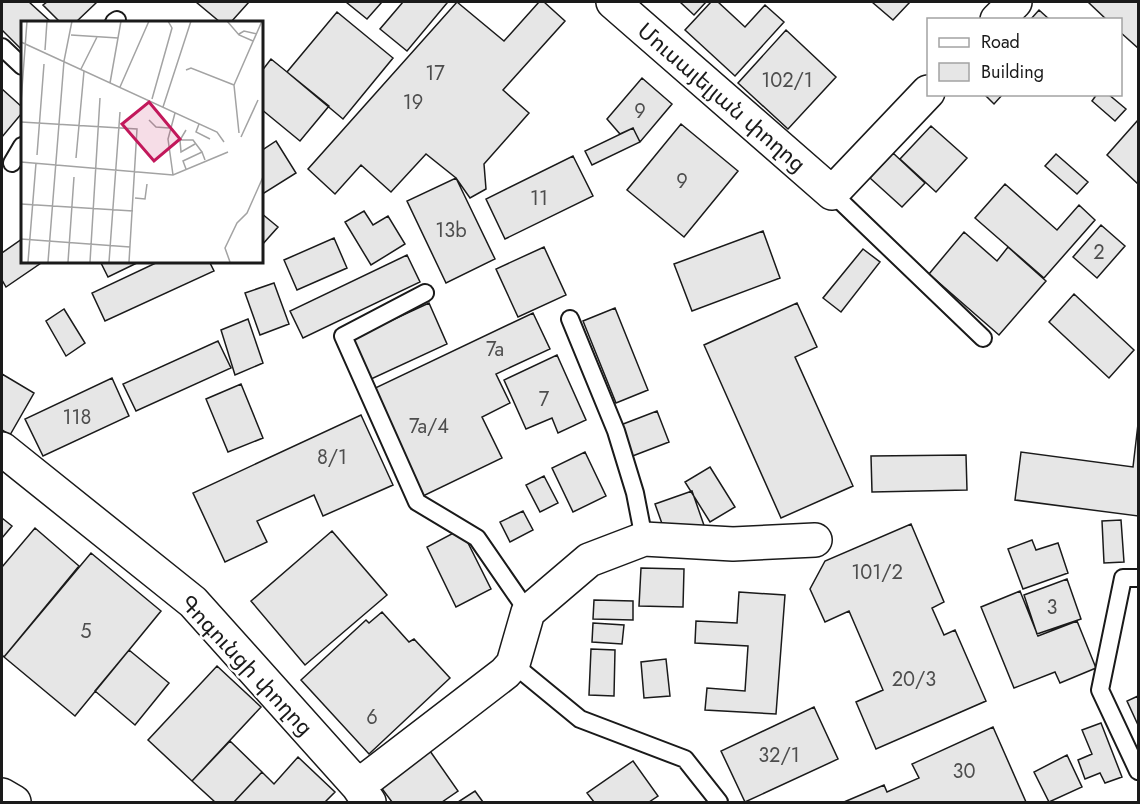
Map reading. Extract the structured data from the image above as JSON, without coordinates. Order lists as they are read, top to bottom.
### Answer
{
  "streets": {
    "street": ["Մուսայելյան փողոց", "Գոգունցի փողոց"]
  },
  "house_numbers": [
    "17",
    "102/1",
    "19",
    "9",
    "9",
    "11",
    "13b",
    "2",
    "7a",
    "7",
    "118",
    "7a/4",
    "8/1",
    "101/2",
    "3",
    "5",
    "20/3",
    "6",
    "32/1",
    "30"
  ],
  "legend": ["Road", "Building"]
}
